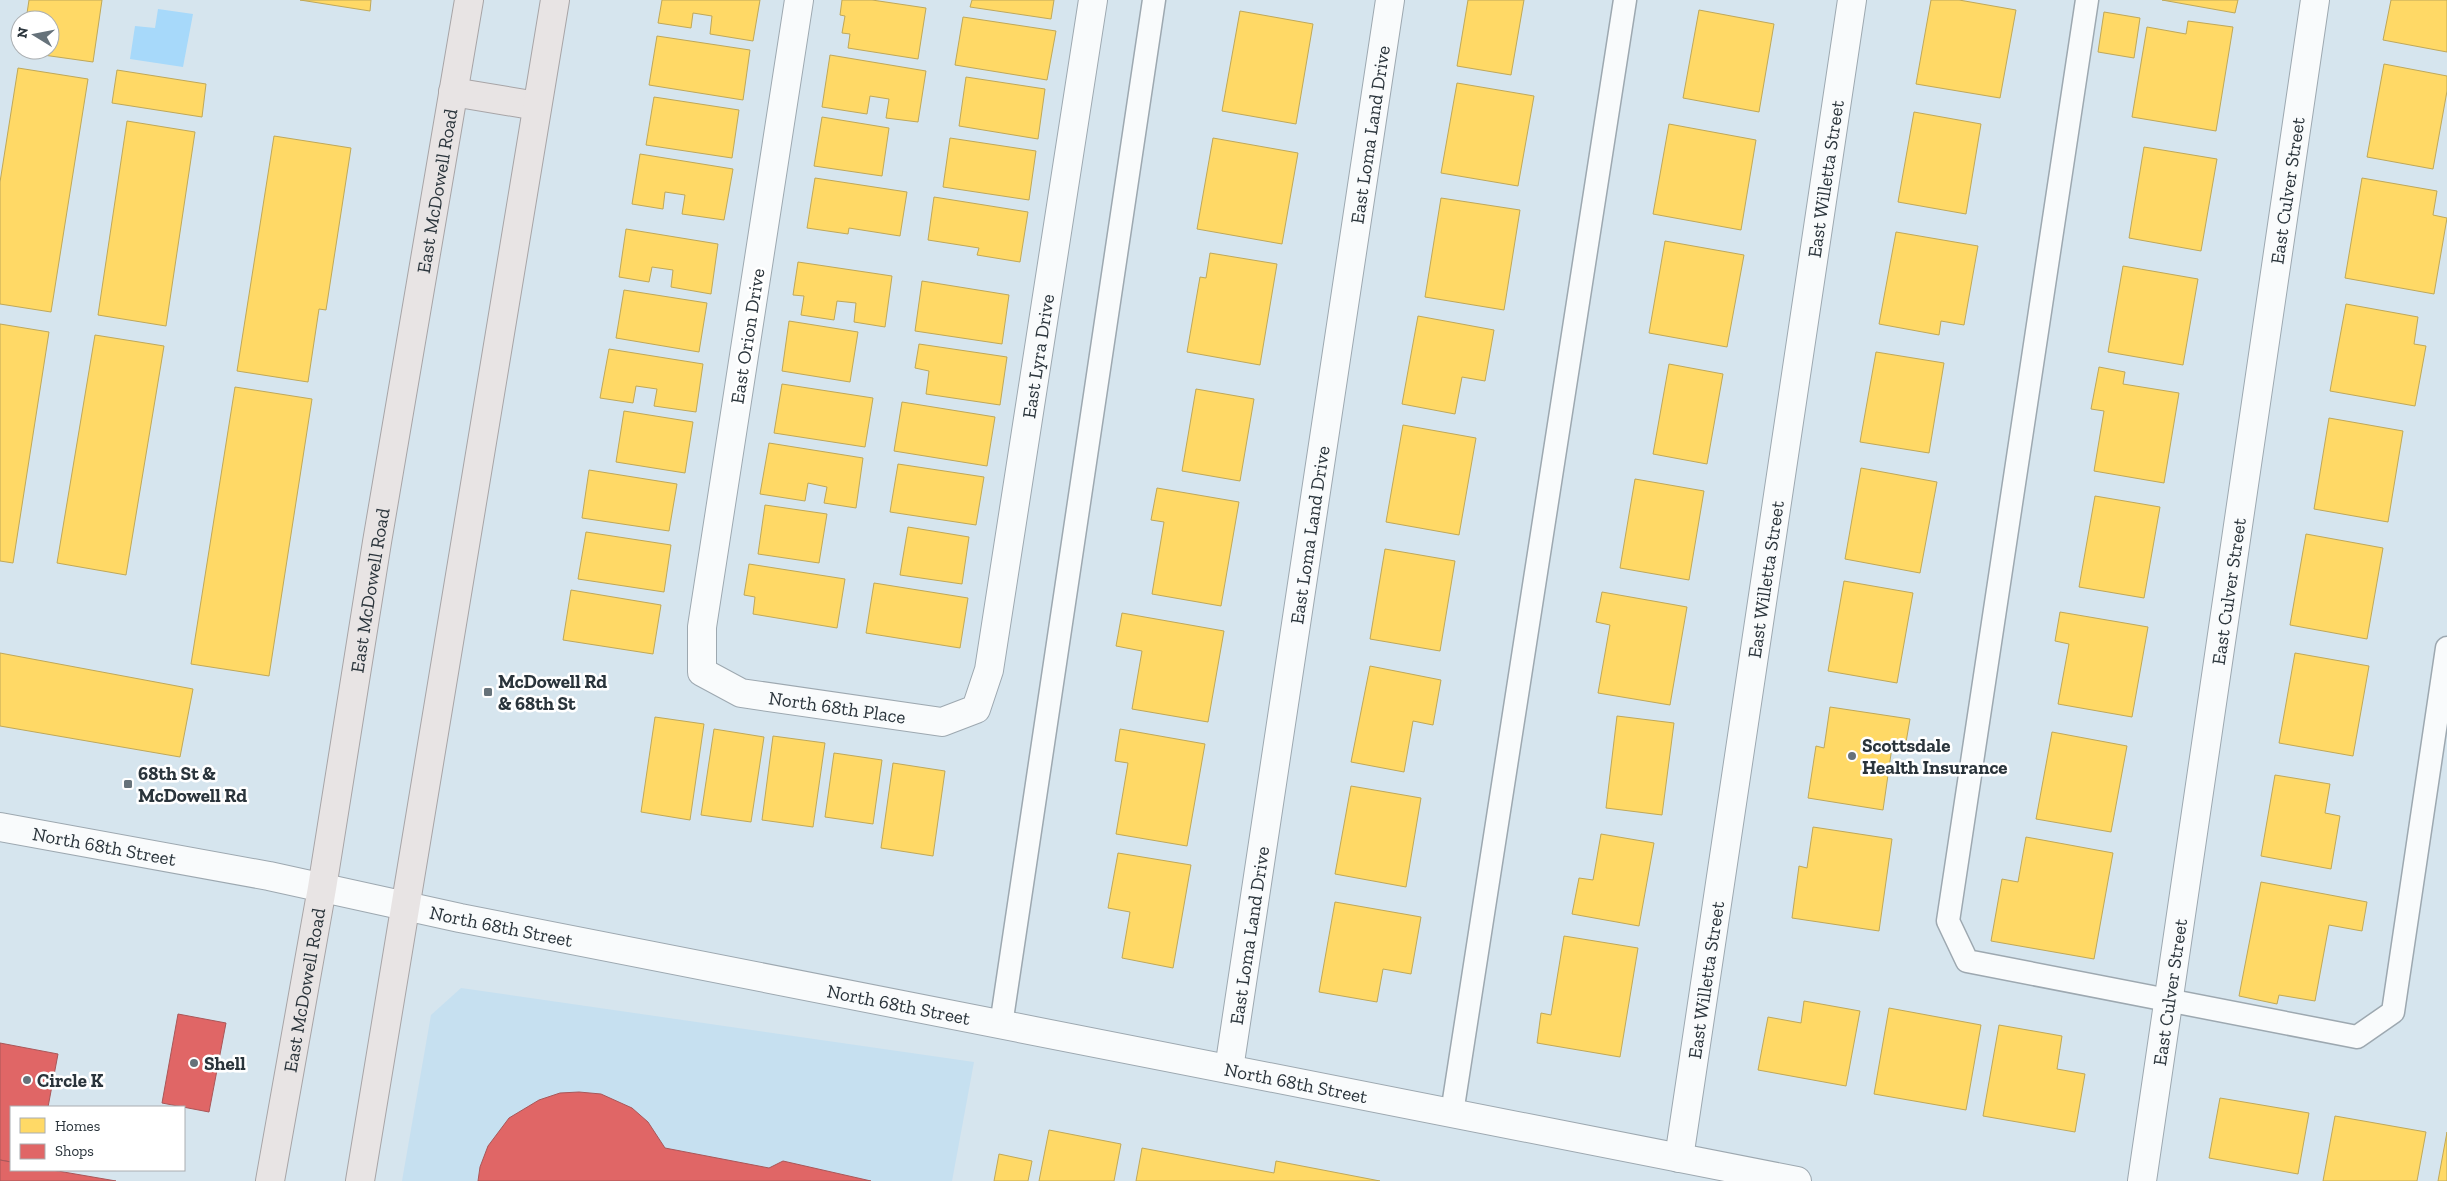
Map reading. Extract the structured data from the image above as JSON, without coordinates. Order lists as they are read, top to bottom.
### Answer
{
  "streets": {
    "main road": ["East McDowell Road"],
    "street": [
      "East Loma Land Drive",
      "East Willetta Street",
      "East Culver Street",
      "East Orion Drive",
      "East Lyra Drive",
      "North 68th Place",
      "North 68th Street"
    ]
  },
  "crossings": [
    ["East Loma Land Drive", "North 68th Street"],
    ["East Willetta Street", "North 68th Street"],
    ["East McDowell Road", "North 68th Street"],
    ["East Orion Drive", "North 68th Place"],
    ["East Lyra Drive", "North 68th Place"]
  ],
  "places": {
    "transit": ["McDowell Rd & 68th St", "68th St & McDowell Rd"],
    "other": ["Scottsdale Health Insurance", "Shell", "Circle K"]
  },
  "legend": ["Homes", "Shops"],
  "north": "left"
}
